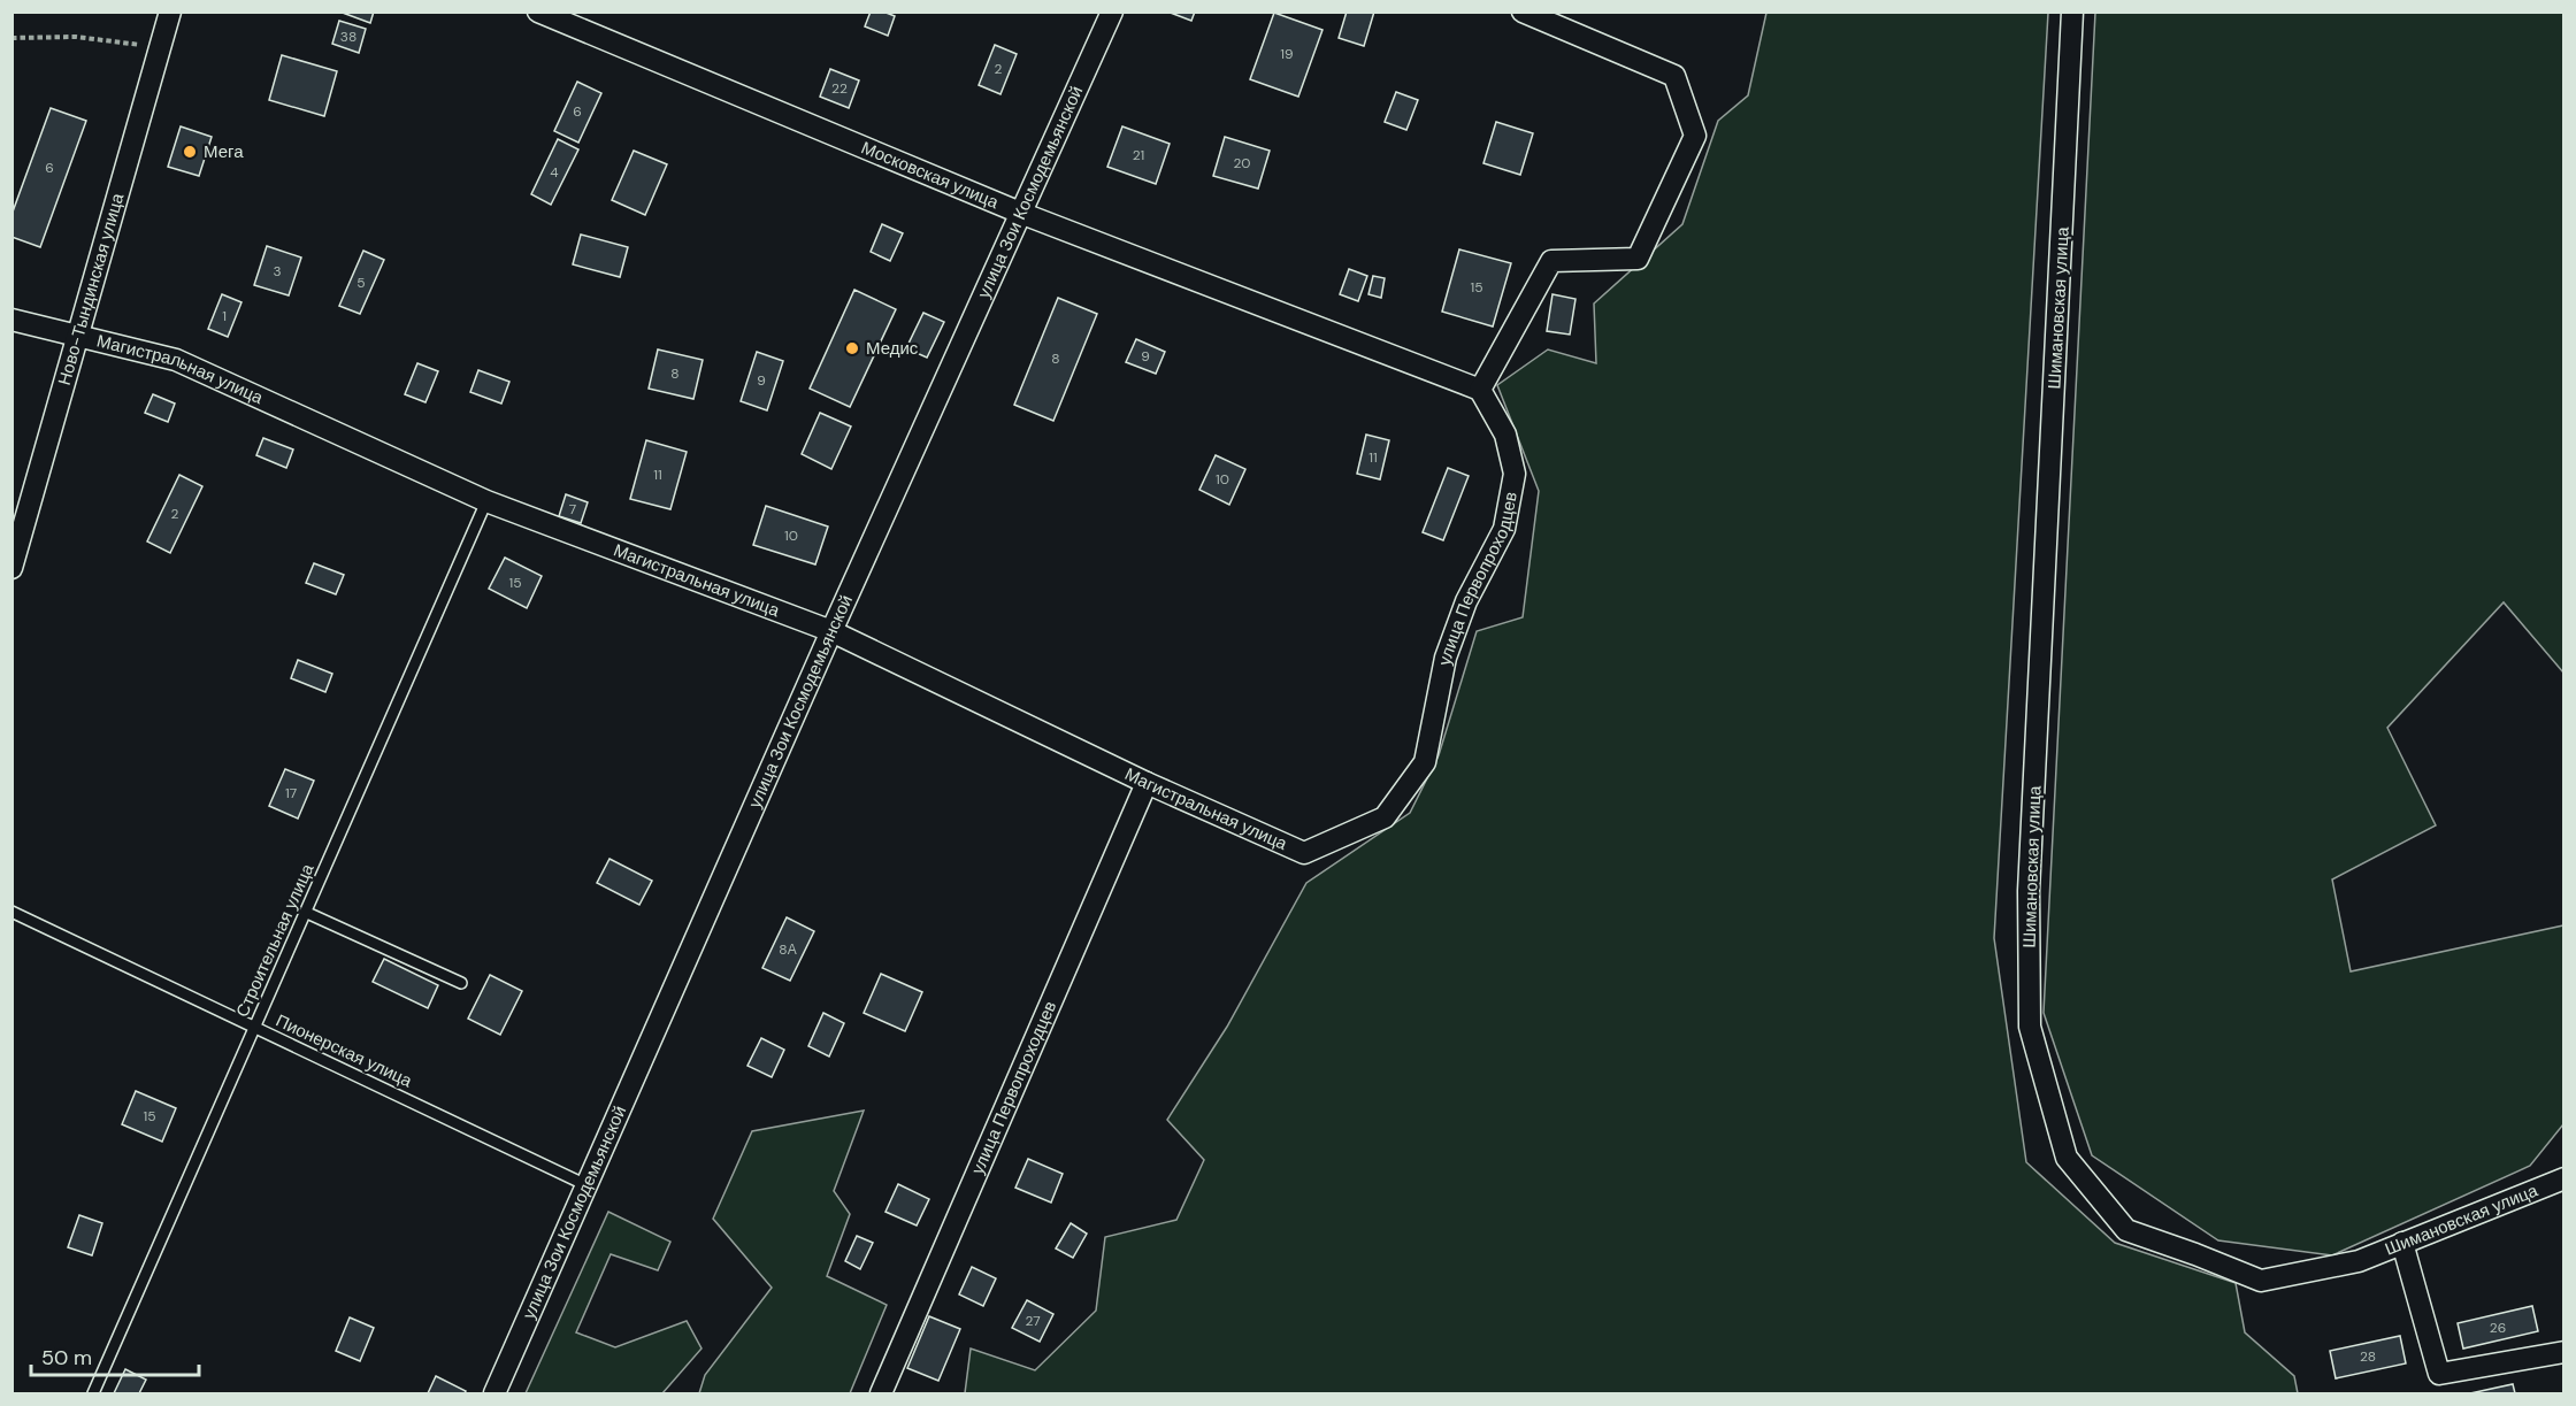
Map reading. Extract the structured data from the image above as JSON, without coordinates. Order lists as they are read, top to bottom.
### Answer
{
  "streets": {
    "street": [
      "Московская улица",
      "улица Зои Космодемьянской",
      "Ново-Тындинская улица",
      "Шимановская улица",
      "Магистральная улица",
      "улица Первопроходцев"
    ],
    "lane": ["Строительная улица", "Пионерская улица"]
  },
  "crossings": [
    ["Московская улица", "улица Зои Космодемьянской"],
    ["Московская улица", "улица Первопроходцев"],
    ["улица Зои Космодемьянской", "Магистральная улица"],
    ["улица Зои Космодемьянской", "Пионерская улица"],
    ["Ново-Тындинская улица", "Магистральная улица"],
    ["Магистральная улица", "улица Первопроходцев"],
    ["Магистральная улица", "Строительная улица"],
    ["Строительная улица", "Пионерская улица"]
  ],
  "places": ["Мега", "Медис"],
  "house_numbers": [
    "38",
    "19",
    "2",
    "22",
    "6",
    "21",
    "20",
    "6",
    "4",
    "3",
    "5",
    "15",
    "1",
    "9",
    "8",
    "8",
    "9",
    "11",
    "11",
    "10",
    "7",
    "2",
    "10",
    "15",
    "17",
    "8А",
    "15",
    "27",
    "26",
    "28"
  ],
  "scale_bar": "50 m"
}
